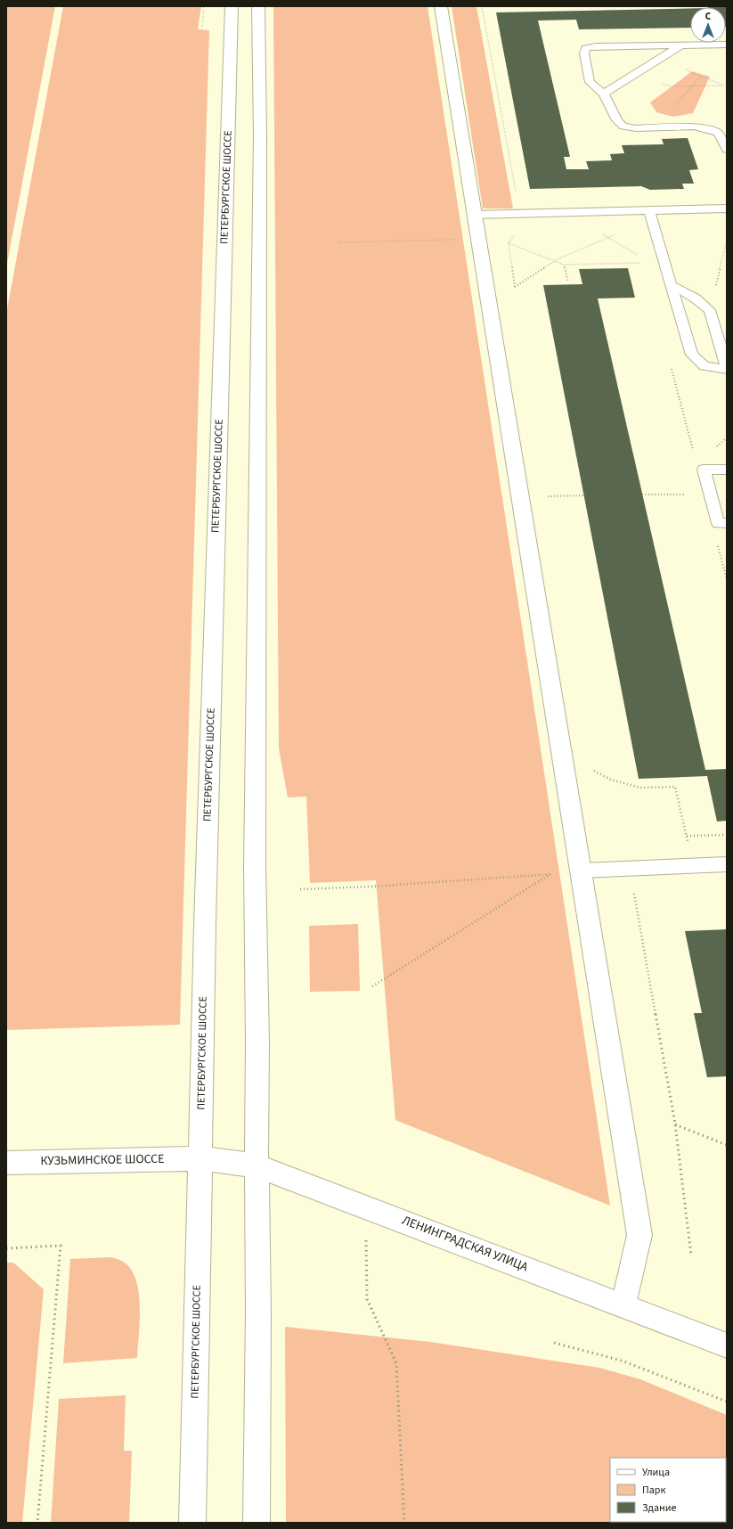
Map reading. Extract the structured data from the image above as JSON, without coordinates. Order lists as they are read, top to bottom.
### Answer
{
  "streets": {
    "main road": ["ПЕТЕРБУРГСКОЕ ШОССЕ", "КУЗЬМИНСКОЕ ШОССЕ", "ЛЕНИНГРАДСКАЯ УЛИЦА"]
  },
  "crossings": [
    ["ПЕТЕРБУРГСКОЕ ШОССЕ", "КУЗЬМИНСКОЕ ШОССЕ"],
    ["ПЕТЕРБУРГСКОЕ ШОССЕ", "ЛЕНИНГРАДСКАЯ УЛИЦА"],
    ["КУЗЬМИНСКОЕ ШОССЕ", "ЛЕНИНГРАДСКАЯ УЛИЦА"]
  ],
  "legend": ["Улица", "Парк", "Здание"],
  "north": "top"
}
